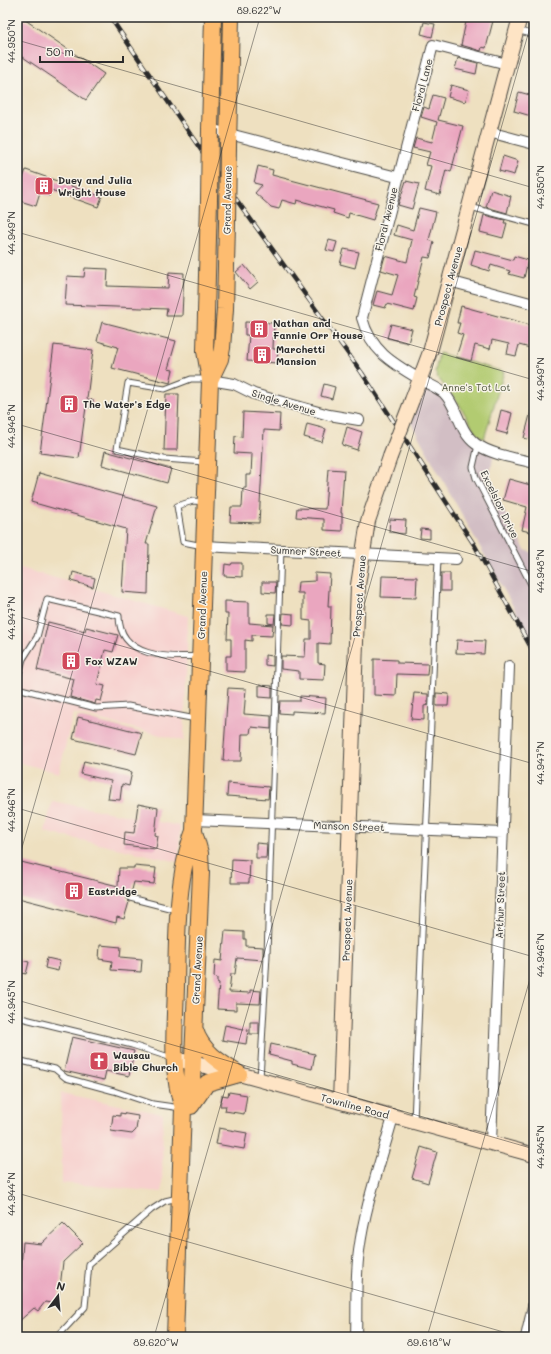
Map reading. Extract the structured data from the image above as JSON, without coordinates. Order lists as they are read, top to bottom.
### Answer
{
  "streets": {
    "main road": ["Grand Avenue"],
    "street": [
      "Floral Lane",
      "Floral Avenue",
      "Prospect Avenue",
      "Single Avenue",
      "Sumner Street",
      "Manson Street",
      "Arthur Street",
      "Townline Road"
    ],
    "lane": ["Excelsior Drive"]
  },
  "crossings": [
    ["Floral Lane", "Floral Avenue"],
    ["Floral Lane", "Prospect Avenue"],
    ["Grand Avenue", "Floral Avenue"],
    ["Grand Avenue", "Single Avenue"],
    ["Grand Avenue", "Sumner Street"],
    ["Grand Avenue", "Manson Street"],
    ["Grand Avenue", "Townline Road"],
    ["Floral Avenue", "Prospect Avenue"],
    ["Prospect Avenue", "Sumner Street"],
    ["Prospect Avenue", "Manson Street"],
    ["Prospect Avenue", "Townline Road"],
    ["Manson Street", "Arthur Street"],
    ["Arthur Street", "Townline Road"]
  ],
  "parks": ["Anne's Tot Lot"],
  "places": {
    "building": [
      "Duey and Julia Wright House",
      "Nathan and Fannie Orr House",
      "Marchetti Mansion",
      "The Water's Edge",
      "Fox WZAW",
      "Eastridge"
    ],
    "church": ["Wausau Bible Church"]
  },
  "scale_bar": "50 m",
  "north": "top",
  "coordinates": [
    "89.622°W",
    "44.950°N",
    "44.949°N",
    "44.948°N",
    "44.947°N",
    "44.946°N",
    "44.945°N",
    "44.944°N",
    "89.620°W",
    "89.618°W"
  ]
}
